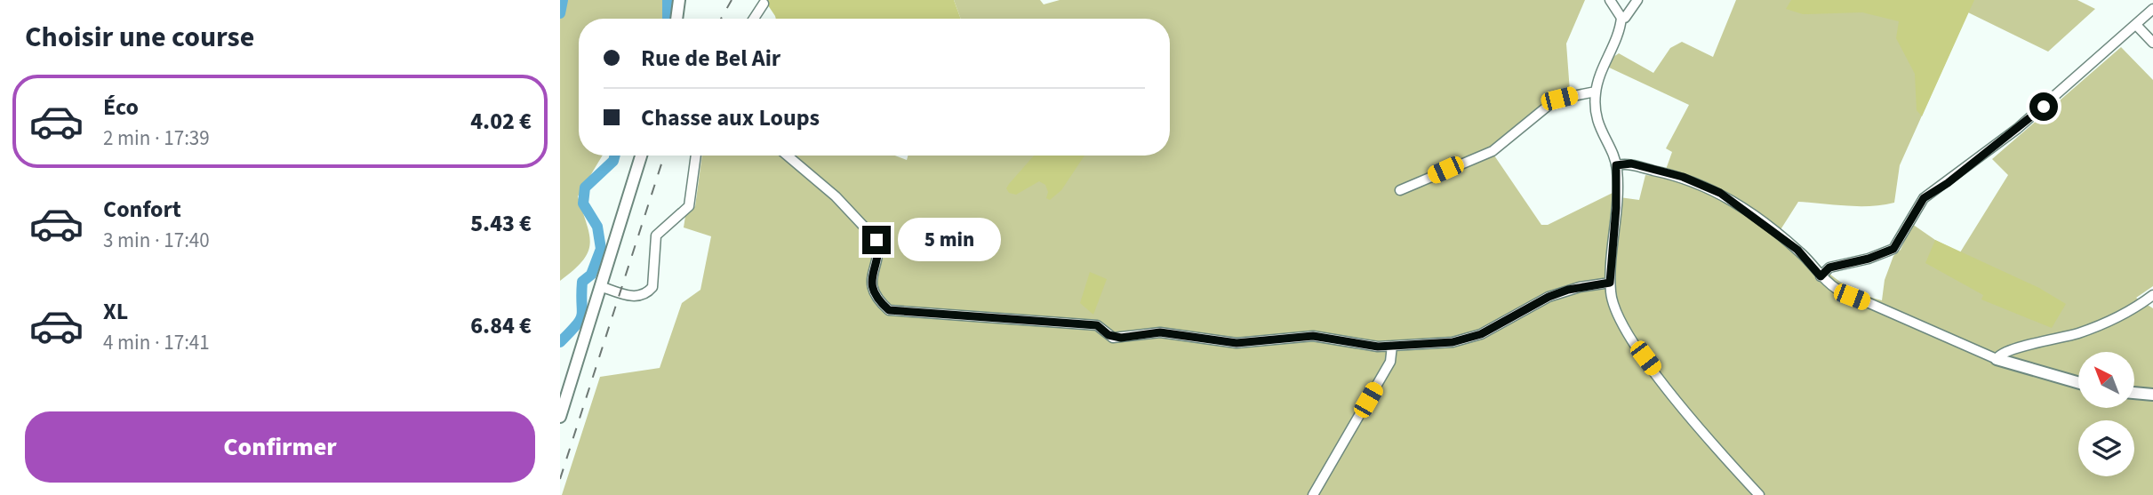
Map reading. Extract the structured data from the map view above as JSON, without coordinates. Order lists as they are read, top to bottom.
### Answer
{
  "north": "top left",
  "page": {
    "heading": "Choisir une course",
    "banner": ["Rue de Bel Air", "Chasse aux Loups"],
    "list": [
      {
        "name": "Éco",
        "note": "2 min · 17:39",
        "value": "4.02 €"
      },
      {
        "name": "Confort",
        "note": "3 min · 17:40",
        "value": "5.43 €"
      },
      {
        "name": "XL",
        "note": "4 min · 17:41",
        "value": "6.84 €"
      }
    ],
    "bubble": "5 min",
    "buttons": "Confirmer"
  }
}
